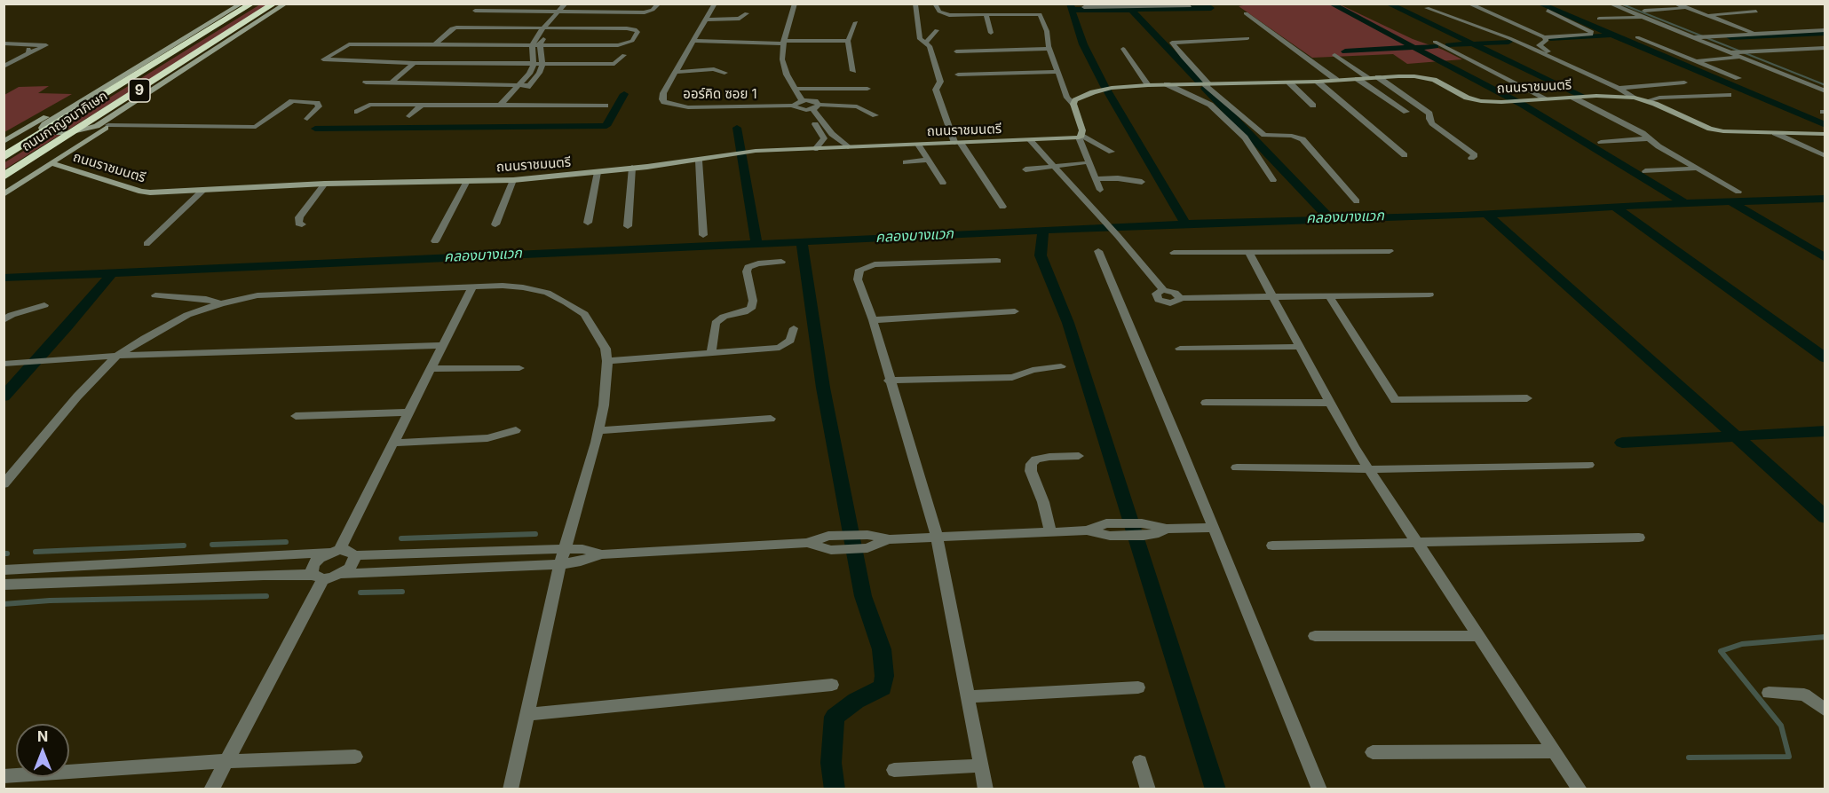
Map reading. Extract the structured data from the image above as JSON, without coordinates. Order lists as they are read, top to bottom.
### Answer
{
  "streets": {
    "highway": ["9", "ถนนกาญจนาภิเษก"],
    "street": ["ถนนราชมนตรี", "ออร์คิด ซอย 1"]
  },
  "water": ["คลองบางแวก"],
  "north": "top"
}
